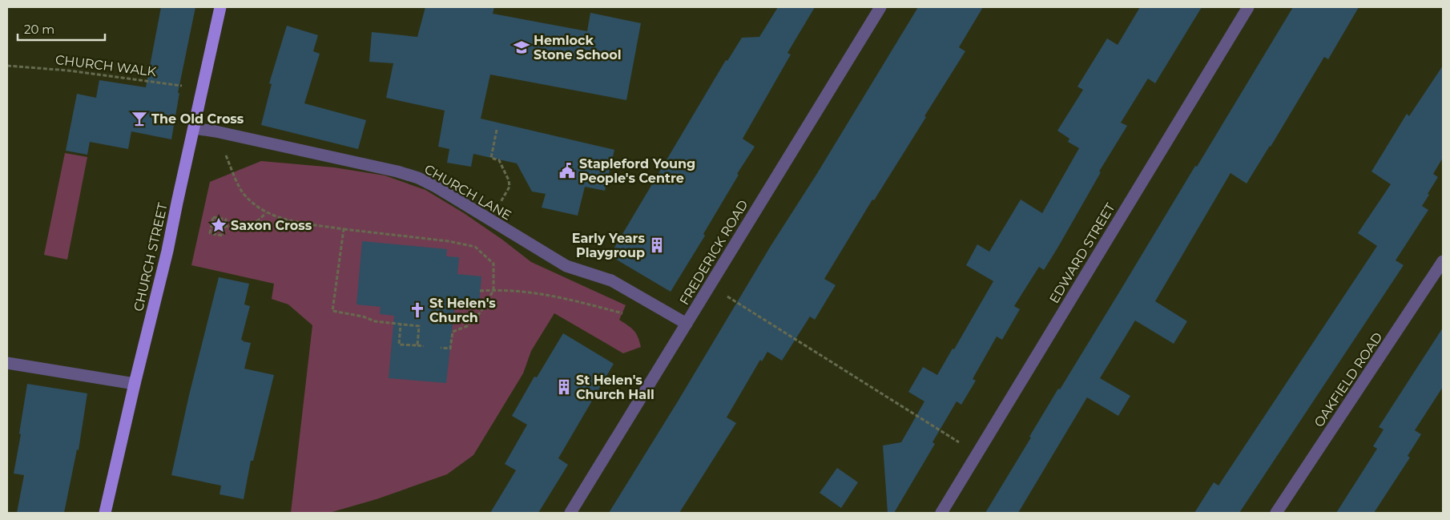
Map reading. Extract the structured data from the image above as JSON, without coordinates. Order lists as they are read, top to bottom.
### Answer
{
  "streets": {
    "main road": ["CHURCH STREET"],
    "street": [
      "CHURCH LANE",
      "FREDERICK ROAD",
      "EDWARD STREET",
      "OAKFIELD ROAD"
    ],
    "path": ["CHURCH WALK"]
  },
  "crossings": [
    ["CHURCH WALK", "CHURCH STREET"],
    ["CHURCH LANE", "FREDERICK ROAD"],
    ["CHURCH LANE", "CHURCH STREET"]
  ],
  "places": {
    "school or university": ["Hemlock Stone School"],
    "bar": ["The Old Cross"],
    "public building": ["Stapleford Young People's Centre"],
    "place": ["Saxon Cross"],
    "building": ["Early Years Playgroup", "St Helen's Church Hall"],
    "church": ["St Helen's Church"]
  },
  "scale_bar": "20 m"
}
